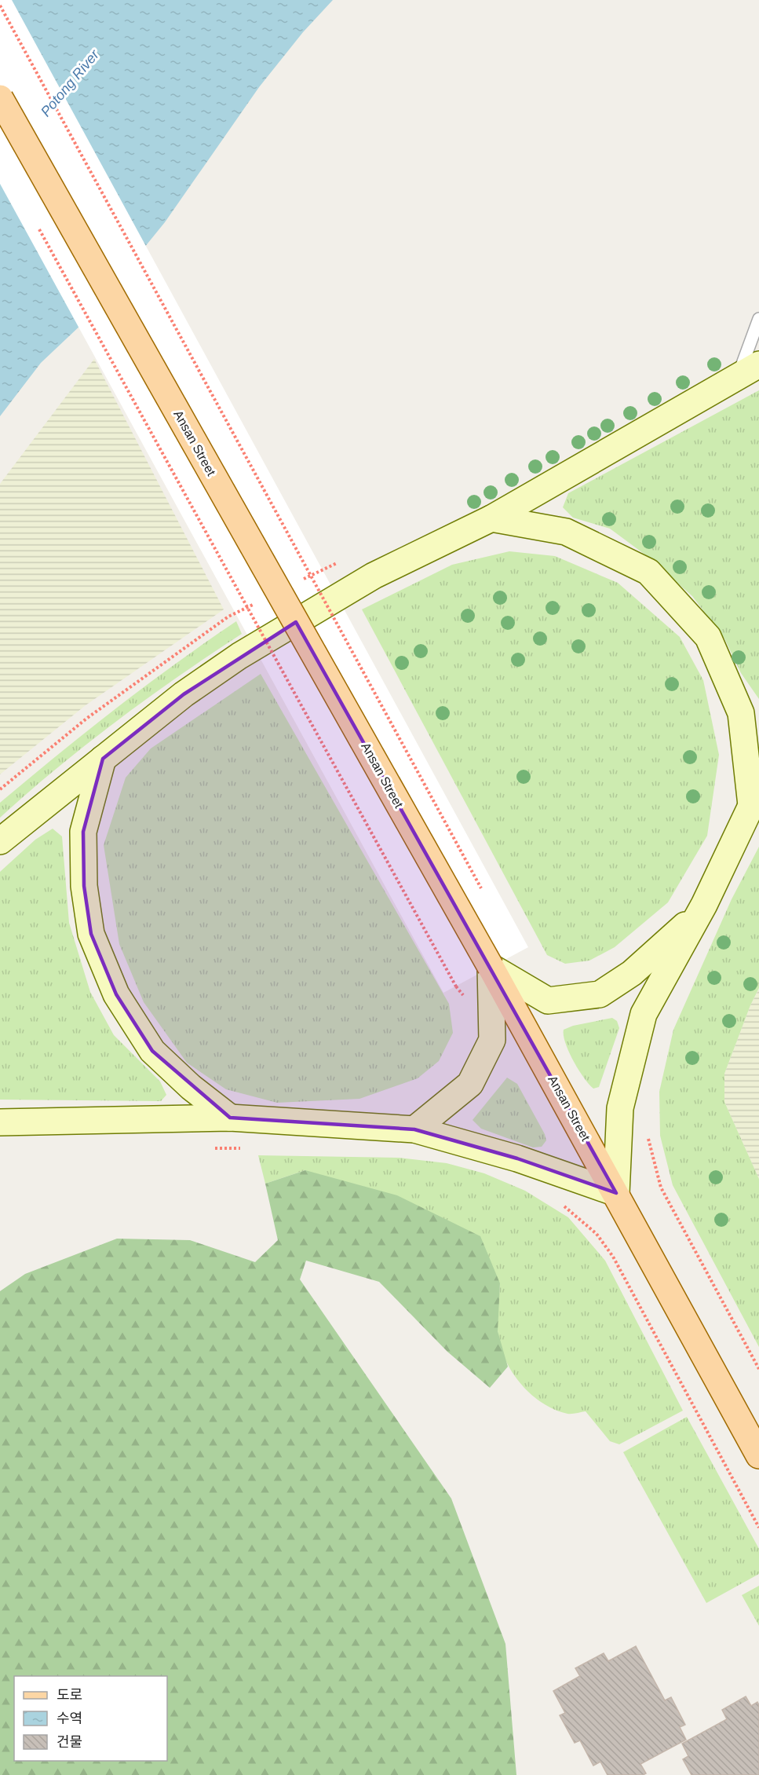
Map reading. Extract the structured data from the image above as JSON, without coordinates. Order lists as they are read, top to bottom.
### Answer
{
  "streets": {
    "main road": ["Ansan Street"]
  },
  "water": ["Potong River"],
  "legend": ["도로", "수역", "건물"]
}
